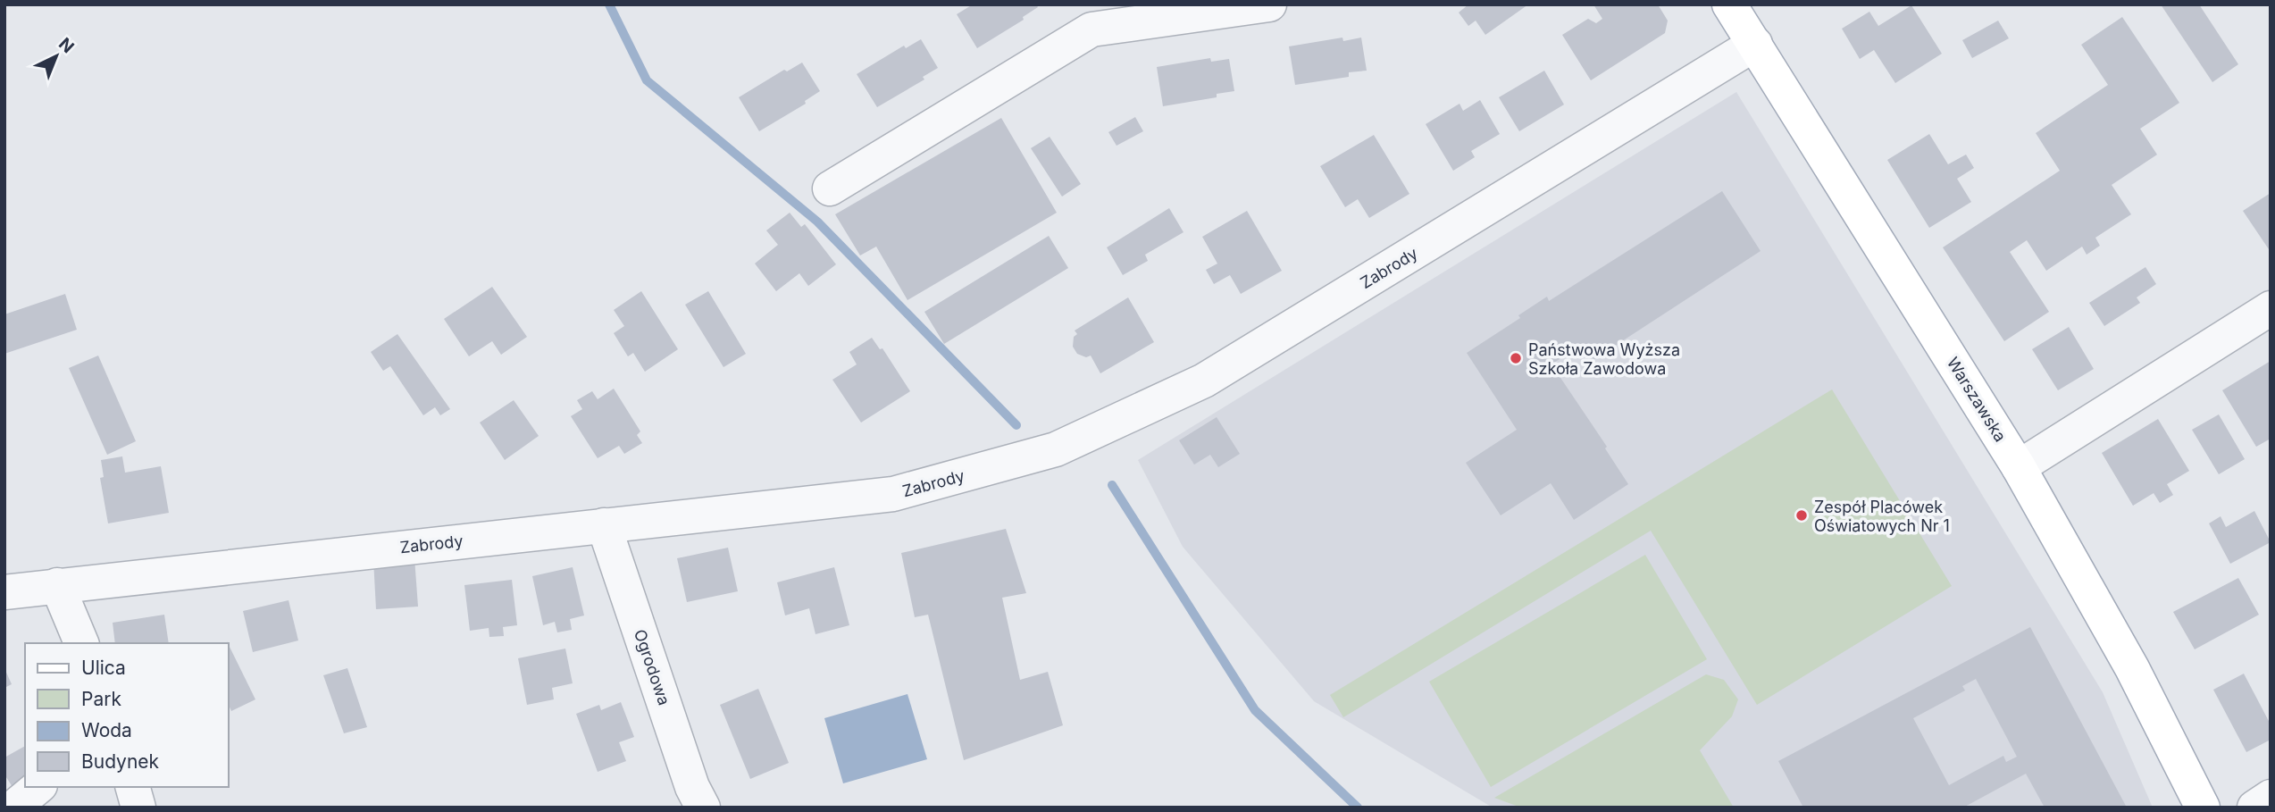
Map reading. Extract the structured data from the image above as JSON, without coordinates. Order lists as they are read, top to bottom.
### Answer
{
  "streets": {
    "main road": ["Warszawska"],
    "street": ["Zabrody", "Ogrodowa"]
  },
  "crossings": [
    ["Zabrody", "Warszawska"],
    ["Zabrody", "Ogrodowa"]
  ],
  "places": ["Państwowa Wyższa Szkoła Zawodowa", "Zespół Placówek Oświatowych Nr 1"],
  "legend": [
    "Ulica",
    "Park",
    "Woda",
    "Budynek"
  ],
  "north": "top right"
}
